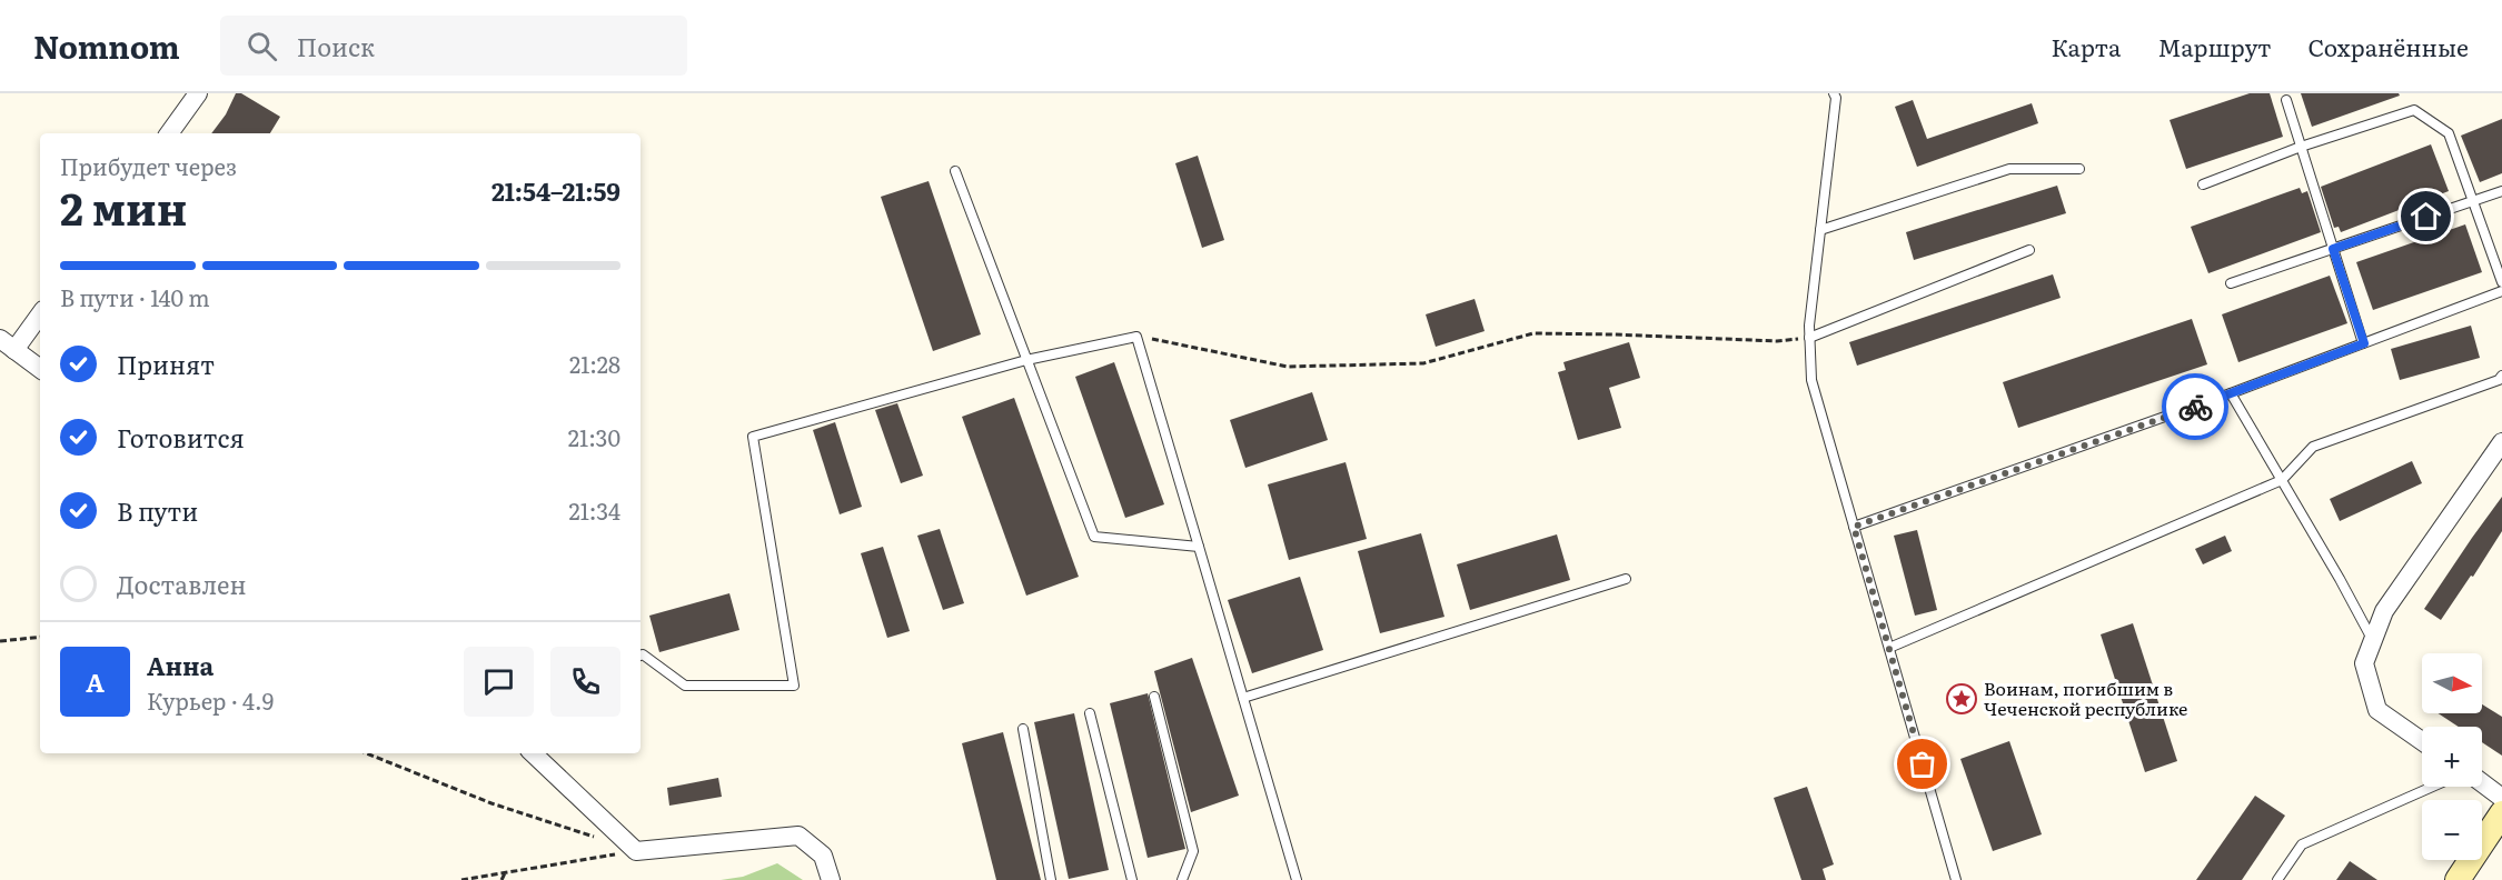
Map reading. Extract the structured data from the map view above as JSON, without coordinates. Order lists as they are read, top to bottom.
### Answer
{
  "places": {
    "place": ["Воинам, погибшим в Чеченской республике"]
  },
  "north": "right",
  "page": {
    "header": "Nomnom",
    "search": "Поиск",
    "nav": ["Карта", "Маршрут", "Сохранённые"],
    "heading": ["2 мин", "Прибудет через", "21:54–21:59"],
    "panel": ["Анна", "Курьер · 4.9"],
    "bar": "В пути · 140 m",
    "list": [
      ["Принят", "21:28"],
      ["Готовится", "21:30"],
      ["В пути", "21:34"],
      "Доставлен"
    ],
    "round": "А",
    "map_buttons": ["+", "−"]
  }
}
